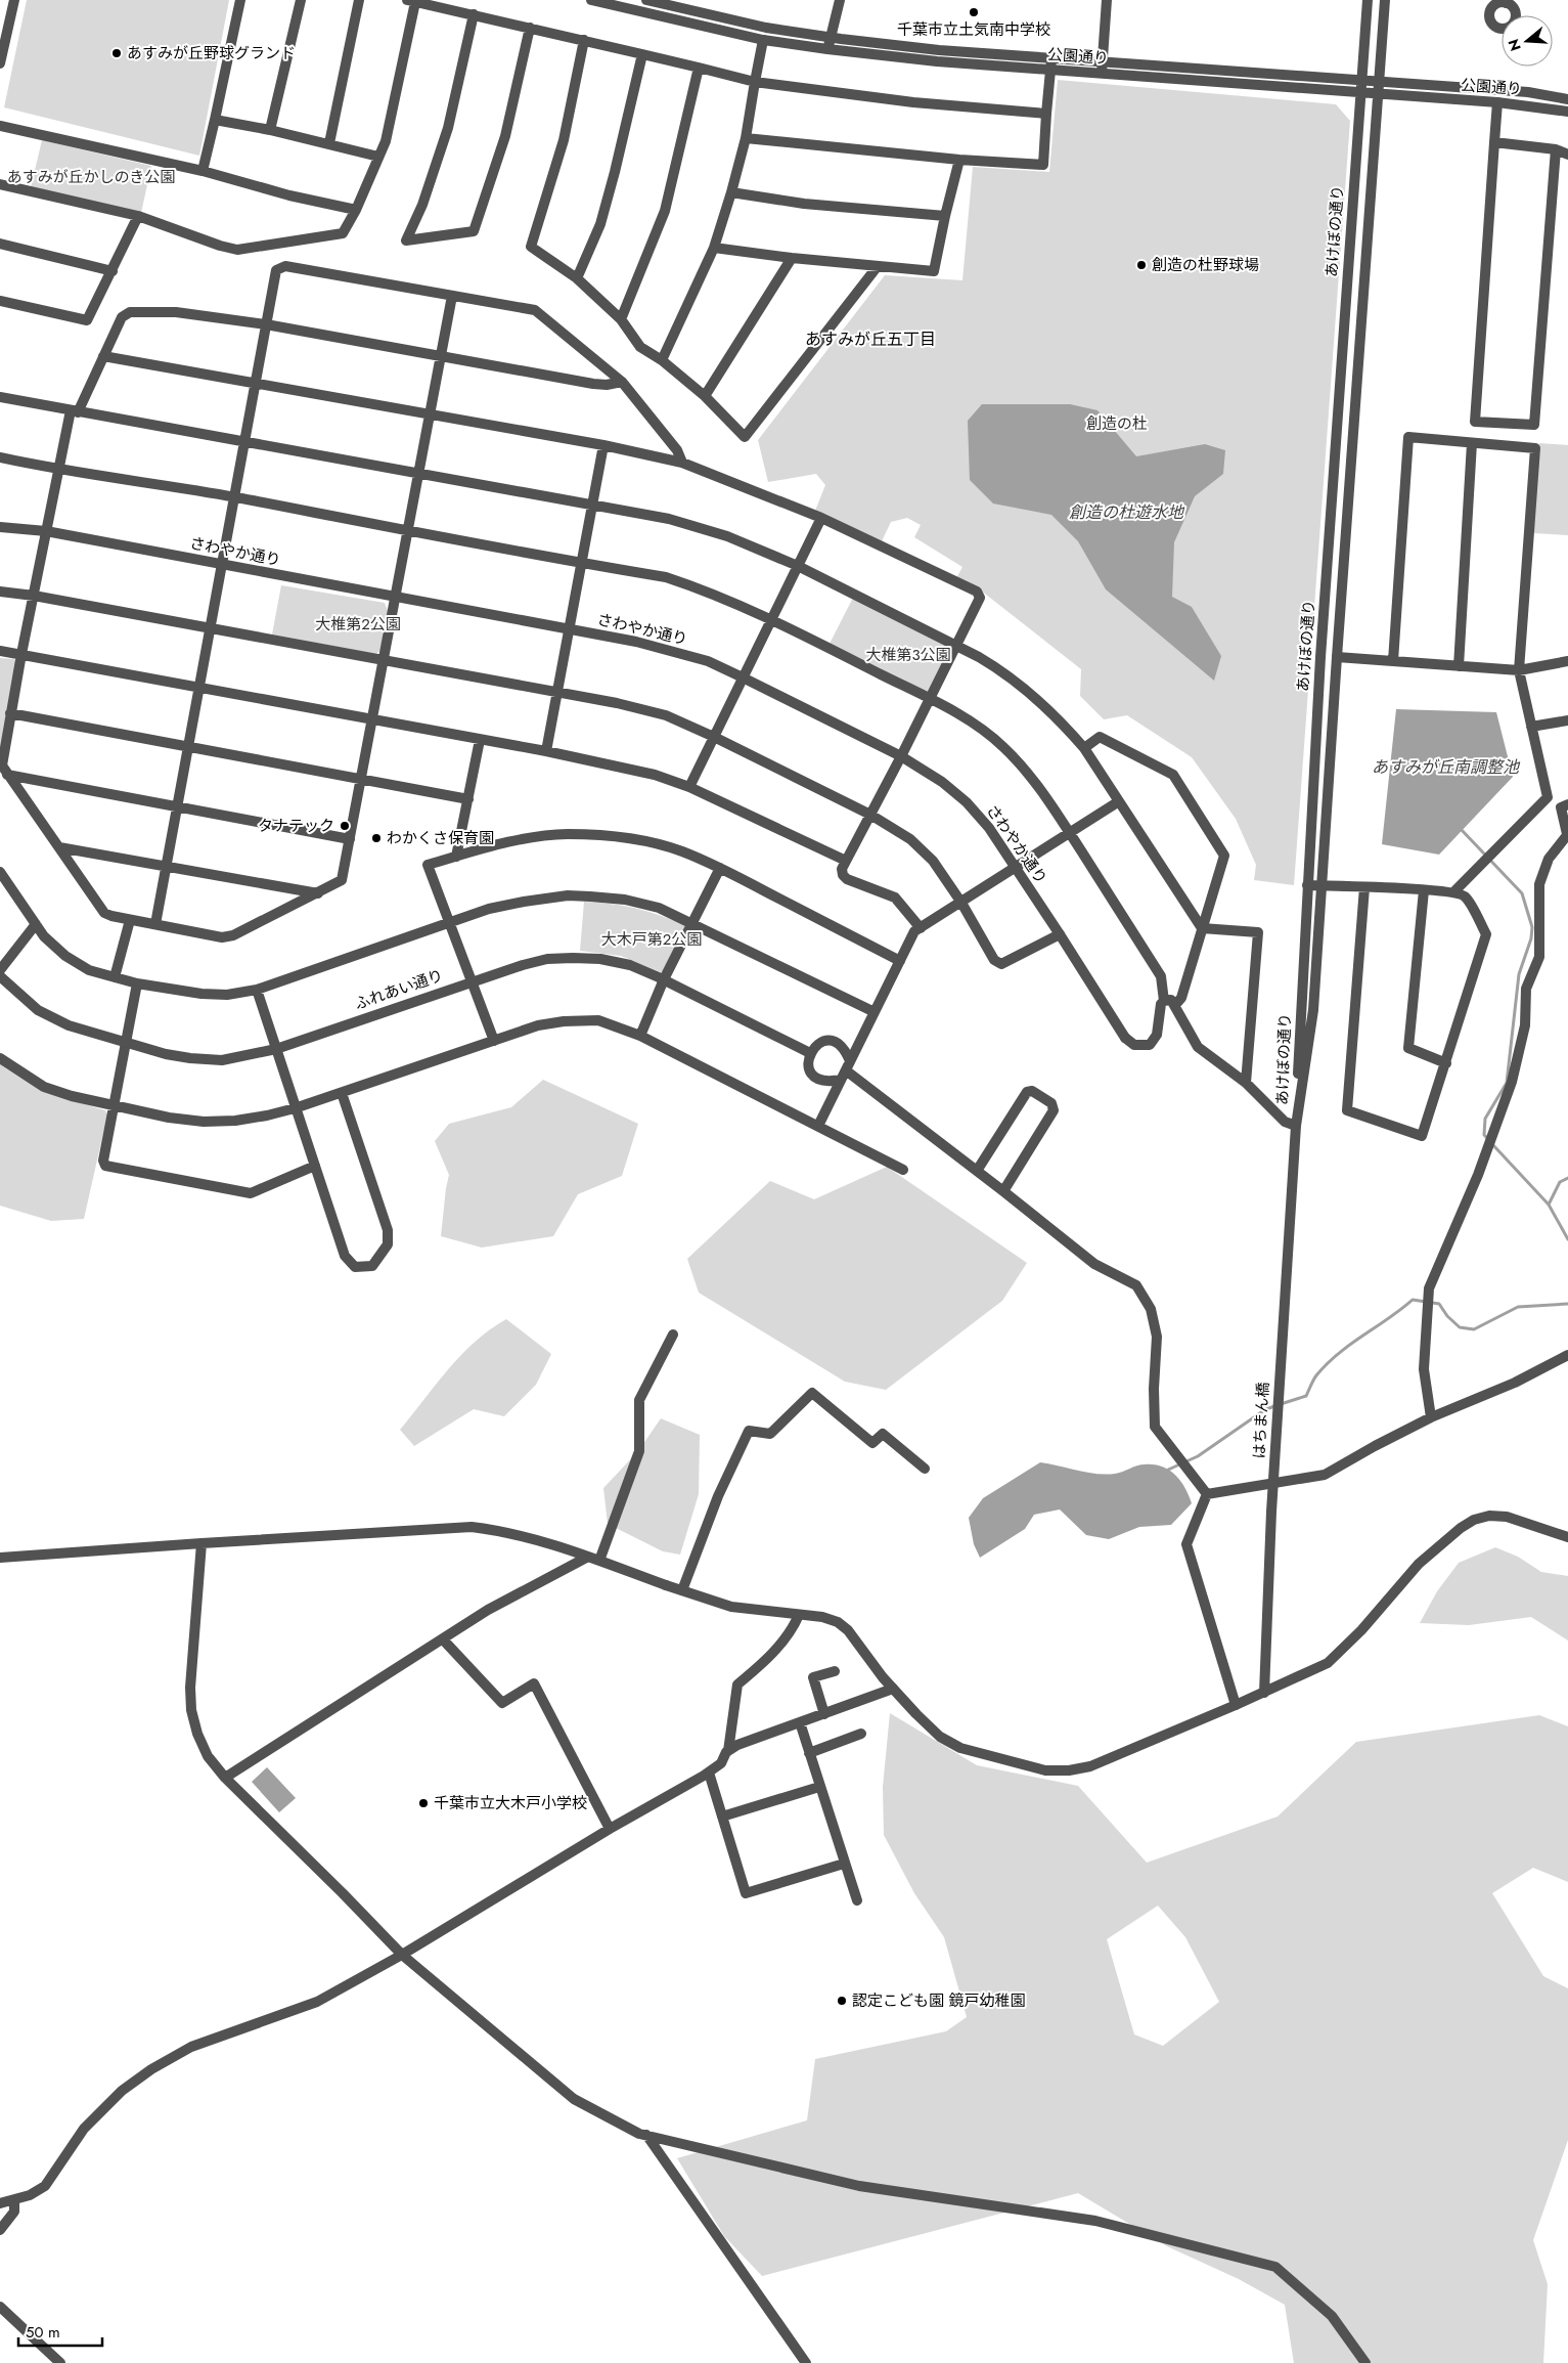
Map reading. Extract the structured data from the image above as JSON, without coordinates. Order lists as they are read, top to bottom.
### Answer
{
  "streets": {
    "street": [
      "公園通り",
      "あけぼの通り",
      "さわやか通り",
      "ふれあい通り",
      "はちまん橋"
    ]
  },
  "crossings": [
    ["公園通り", "あけぼの通り"],
    ["あけぼの通り", "はちまん橋"]
  ],
  "districts": ["あすみが丘五丁目"],
  "water": ["創造の杜遊水地", "あすみが丘南調整池"],
  "parks": [
    "あすみが丘かしのき公園",
    "創造の杜",
    "大椎第2公園",
    "大椎第3公園",
    "大木戸第2公園"
  ],
  "places": [
    "千葉市立土気南中学校",
    "あすみが丘野球グランド",
    "創造の杜野球場",
    "タナテック",
    "わかくさ保育園",
    "千葉市立大木戸小学校",
    "認定こども園 鏡戸幼稚園"
  ],
  "scale_bar": "50 m",
  "north": "left"
}
